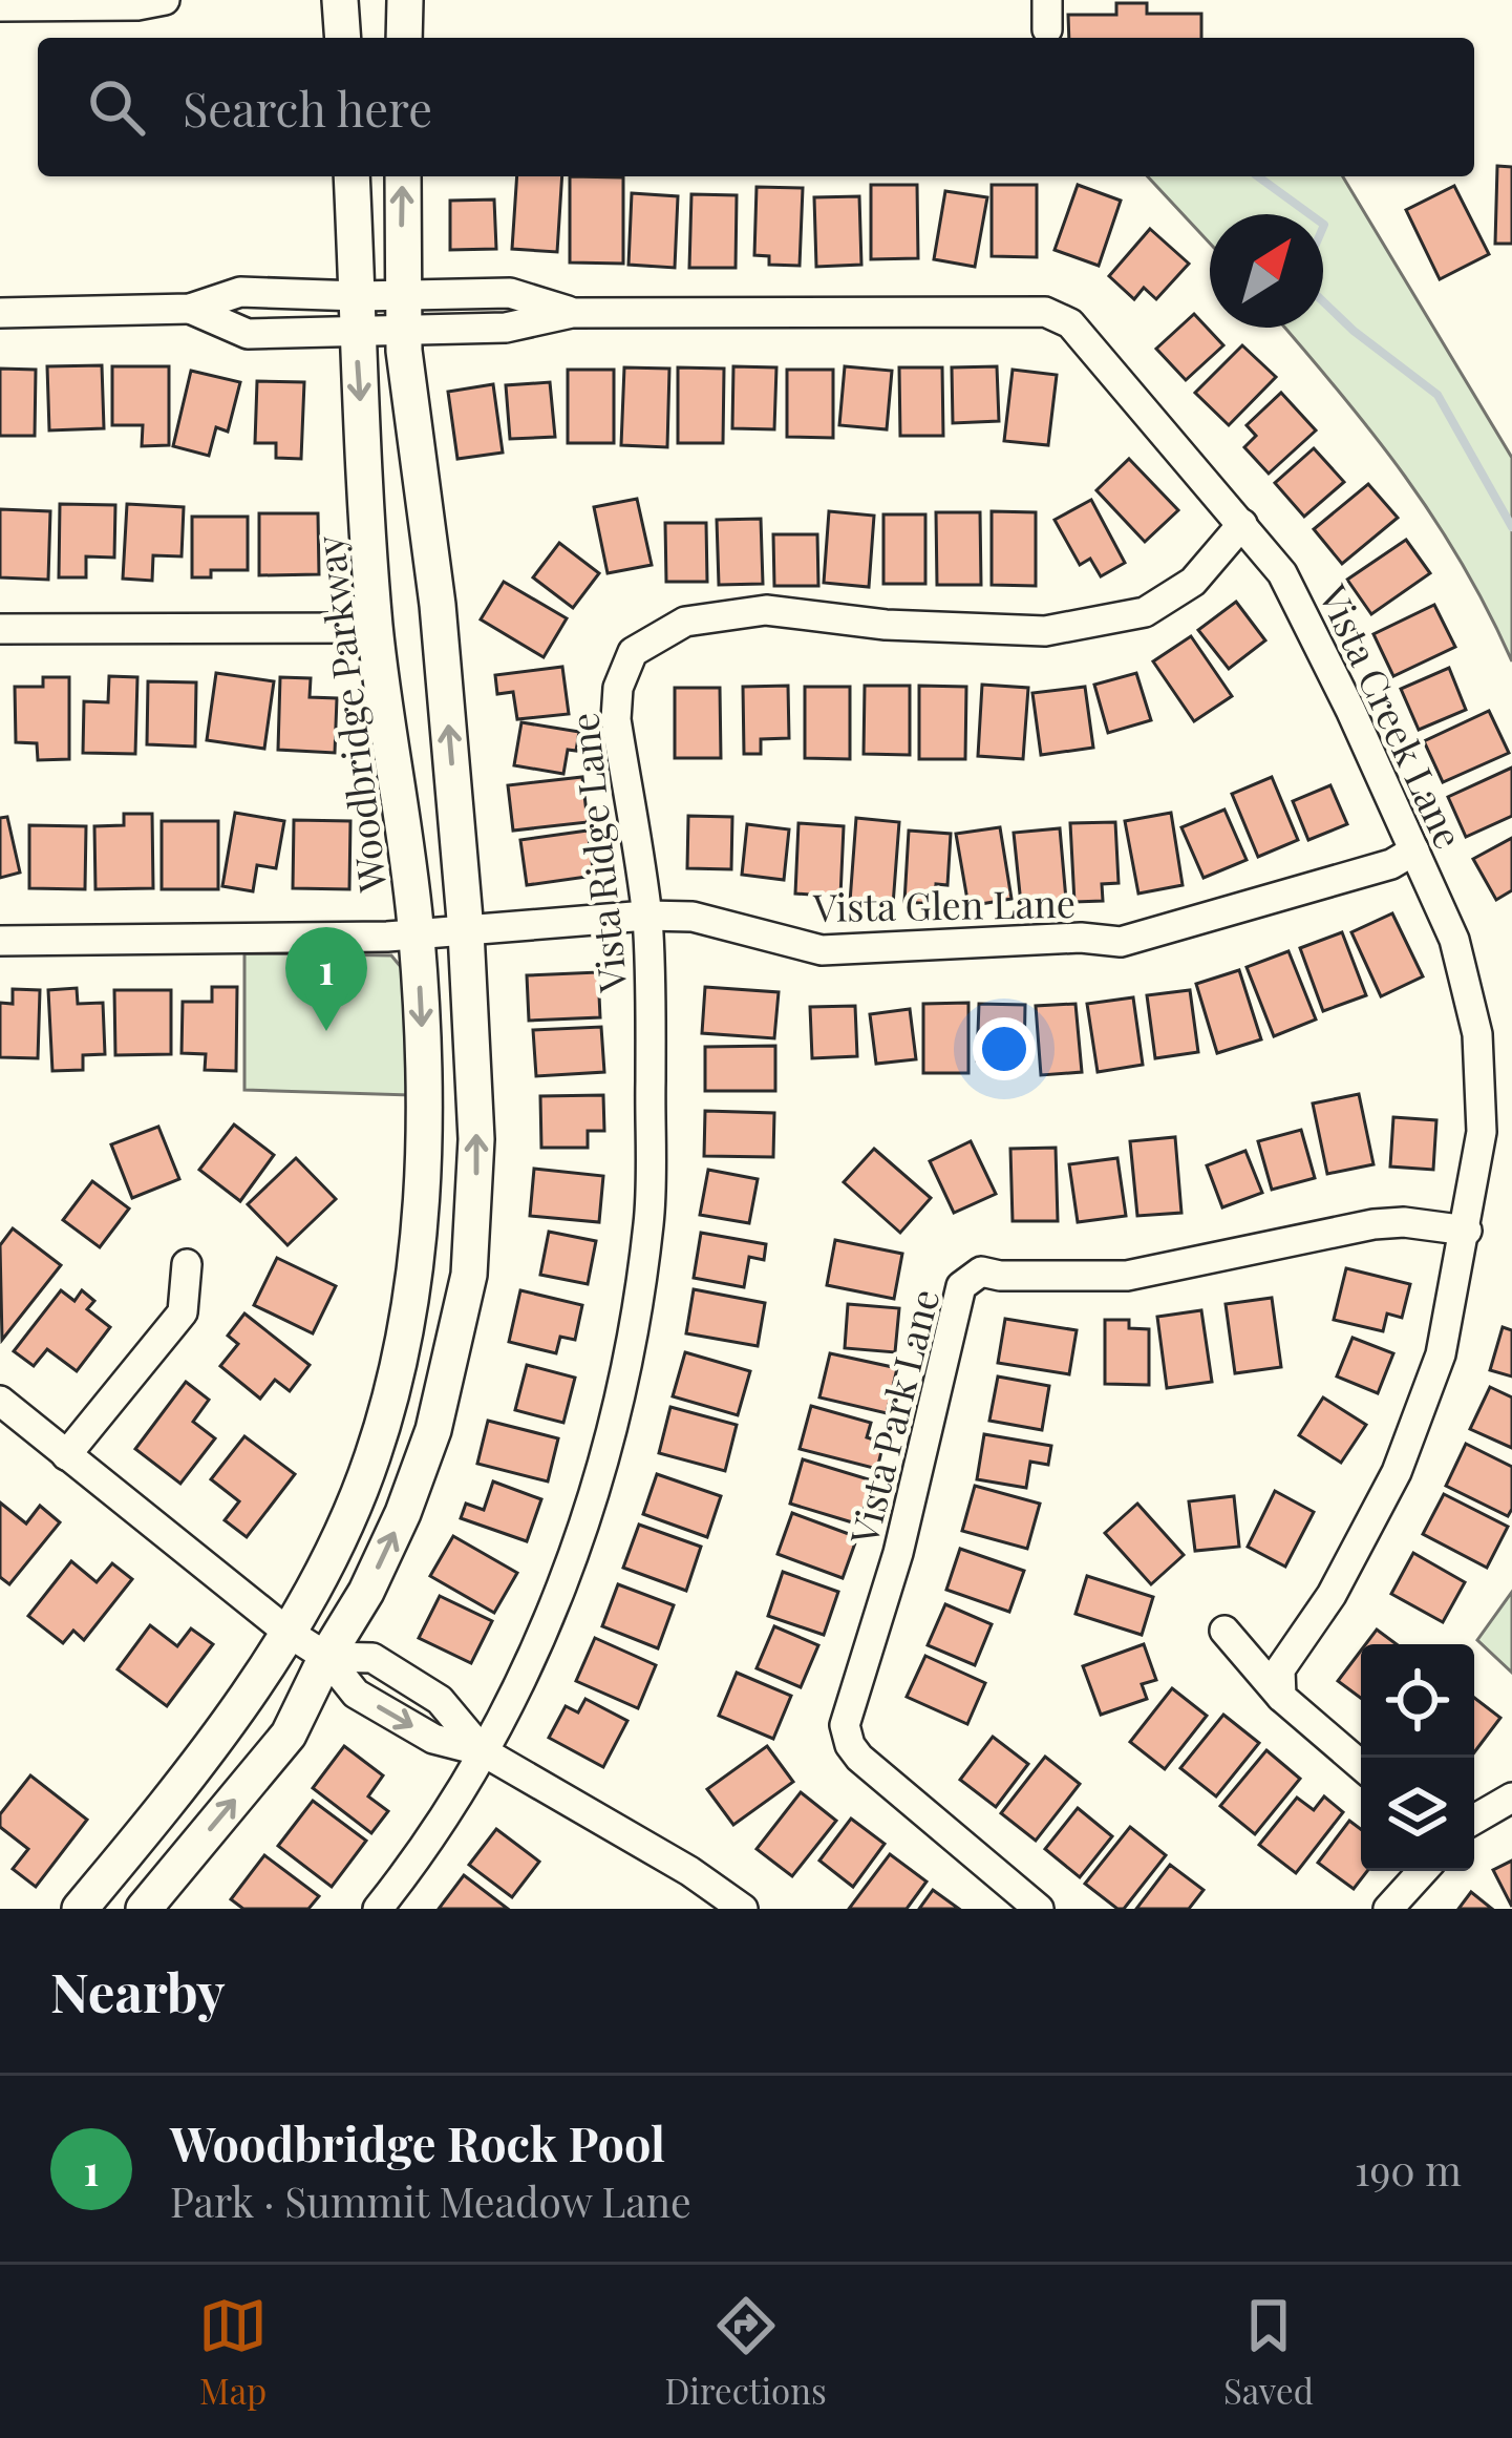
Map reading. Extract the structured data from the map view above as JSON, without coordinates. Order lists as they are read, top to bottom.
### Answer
{
  "streets": {
    "main road": ["Woodbridge Parkway"],
    "street": [
      "Vista Creek Lane",
      "Vista Ridge Lane",
      "Vista Glen Lane",
      "Vista Park Lane"
    ]
  },
  "crossings": [
    ["Woodbridge Parkway", "Vista Creek Lane"],
    ["Woodbridge Parkway", "Vista Glen Lane"],
    ["Vista Creek Lane", "Vista Ridge Lane"],
    ["Vista Creek Lane", "Vista Glen Lane"],
    ["Vista Creek Lane", "Vista Park Lane"],
    ["Vista Ridge Lane", "Vista Glen Lane"]
  ],
  "north": "top right",
  "page": {
    "search": "Search here",
    "pins": "1",
    "heading": "Nearby",
    "list": [
      {
        "mark": "1",
        "name": "Woodbridge Rock Pool",
        "note": "Park · Summit Meadow Lane",
        "value": "190 m"
      }
    ],
    "nav": ["Map", "Directions", "Saved"]
  }
}
